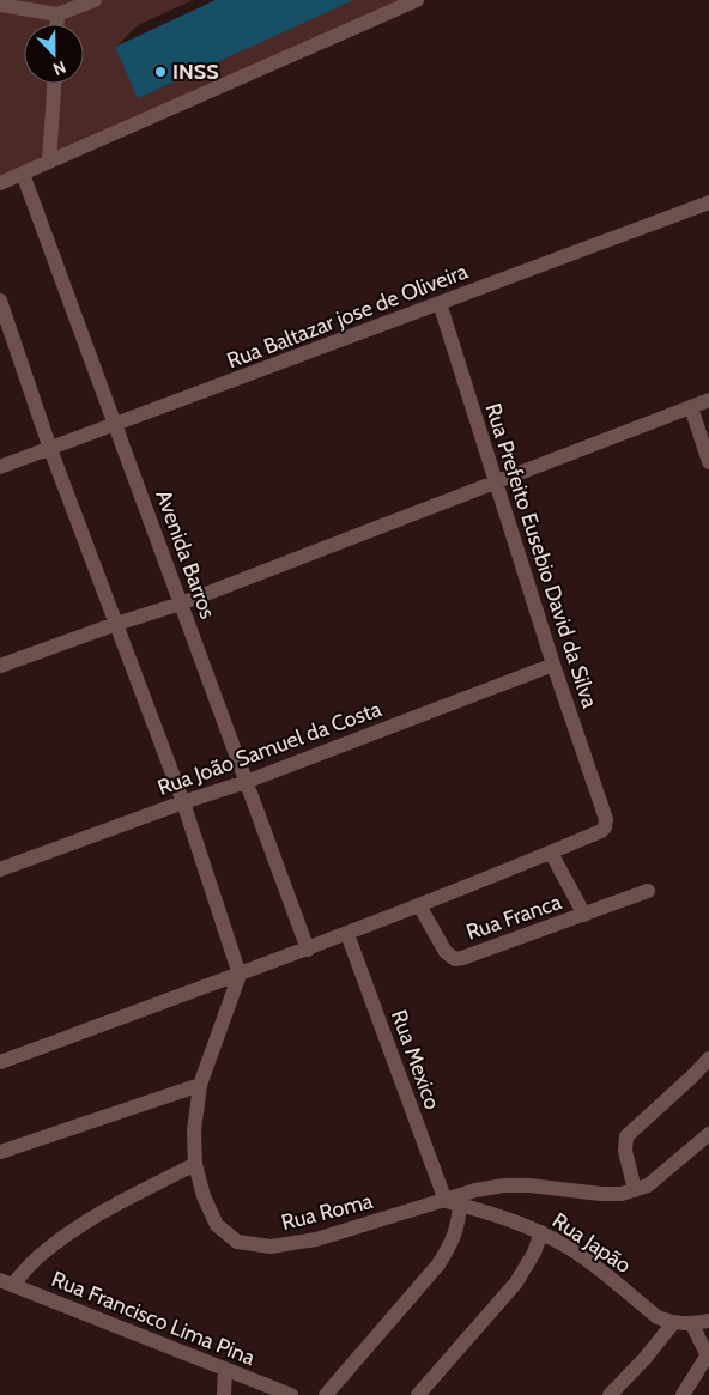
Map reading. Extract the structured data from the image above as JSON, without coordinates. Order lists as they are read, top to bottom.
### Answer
{
  "streets": {
    "street": [
      "Rua Baltazar jose de Oliveira",
      "Avenida Barros",
      "Rua Prefeito Eusebio David da Silva",
      "Rua João Samuel da Costa",
      "Rua Franca",
      "Rua Mexico",
      "Rua Roma",
      "Rua Japão",
      "Rua Francisco Lima Pina"
    ]
  },
  "crossings": [
    ["Rua Baltazar jose de Oliveira", "Avenida Barros"],
    ["Rua Baltazar jose de Oliveira", "Rua Prefeito Eusebio David da Silva"],
    ["Avenida Barros", "Rua João Samuel da Costa"],
    ["Rua Prefeito Eusebio David da Silva", "Rua João Samuel da Costa"],
    ["Rua Mexico", "Rua Roma"],
    ["Rua Mexico", "Rua Japão"],
    ["Rua Roma", "Rua Japão"]
  ],
  "places": ["INSS"],
  "north": "bottom"
}
